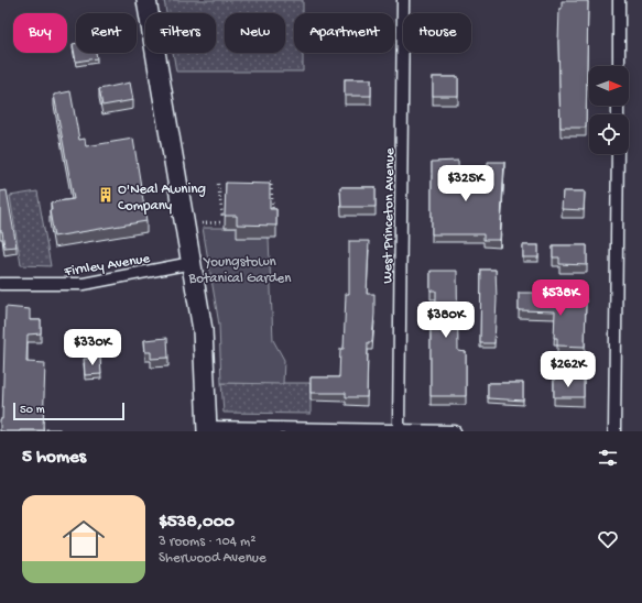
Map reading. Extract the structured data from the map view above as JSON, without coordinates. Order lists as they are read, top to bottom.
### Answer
{
  "streets": {
    "street": ["West Princeton Avenue", "Firnley Avenue"]
  },
  "parks": ["Youngstown Botanical Garden"],
  "places": {
    "building": ["O'Neal Awning Company"]
  },
  "scale_bar": "50 m",
  "north": "right",
  "page": {
    "chip": [
      "Buy",
      "Rent",
      "Filters",
      "New",
      "Apartment",
      "House"
    ],
    "price": [
      "$325K",
      "$538K",
      "$380K",
      "$330K",
      "$262K"
    ],
    "scale": "50 m",
    "heading": "5 homes",
    "list": [
      {
        "name": "$538,000",
        "note": "3 rooms · 104 m² · Sherwood Avenue"
      }
    ]
  }
}
